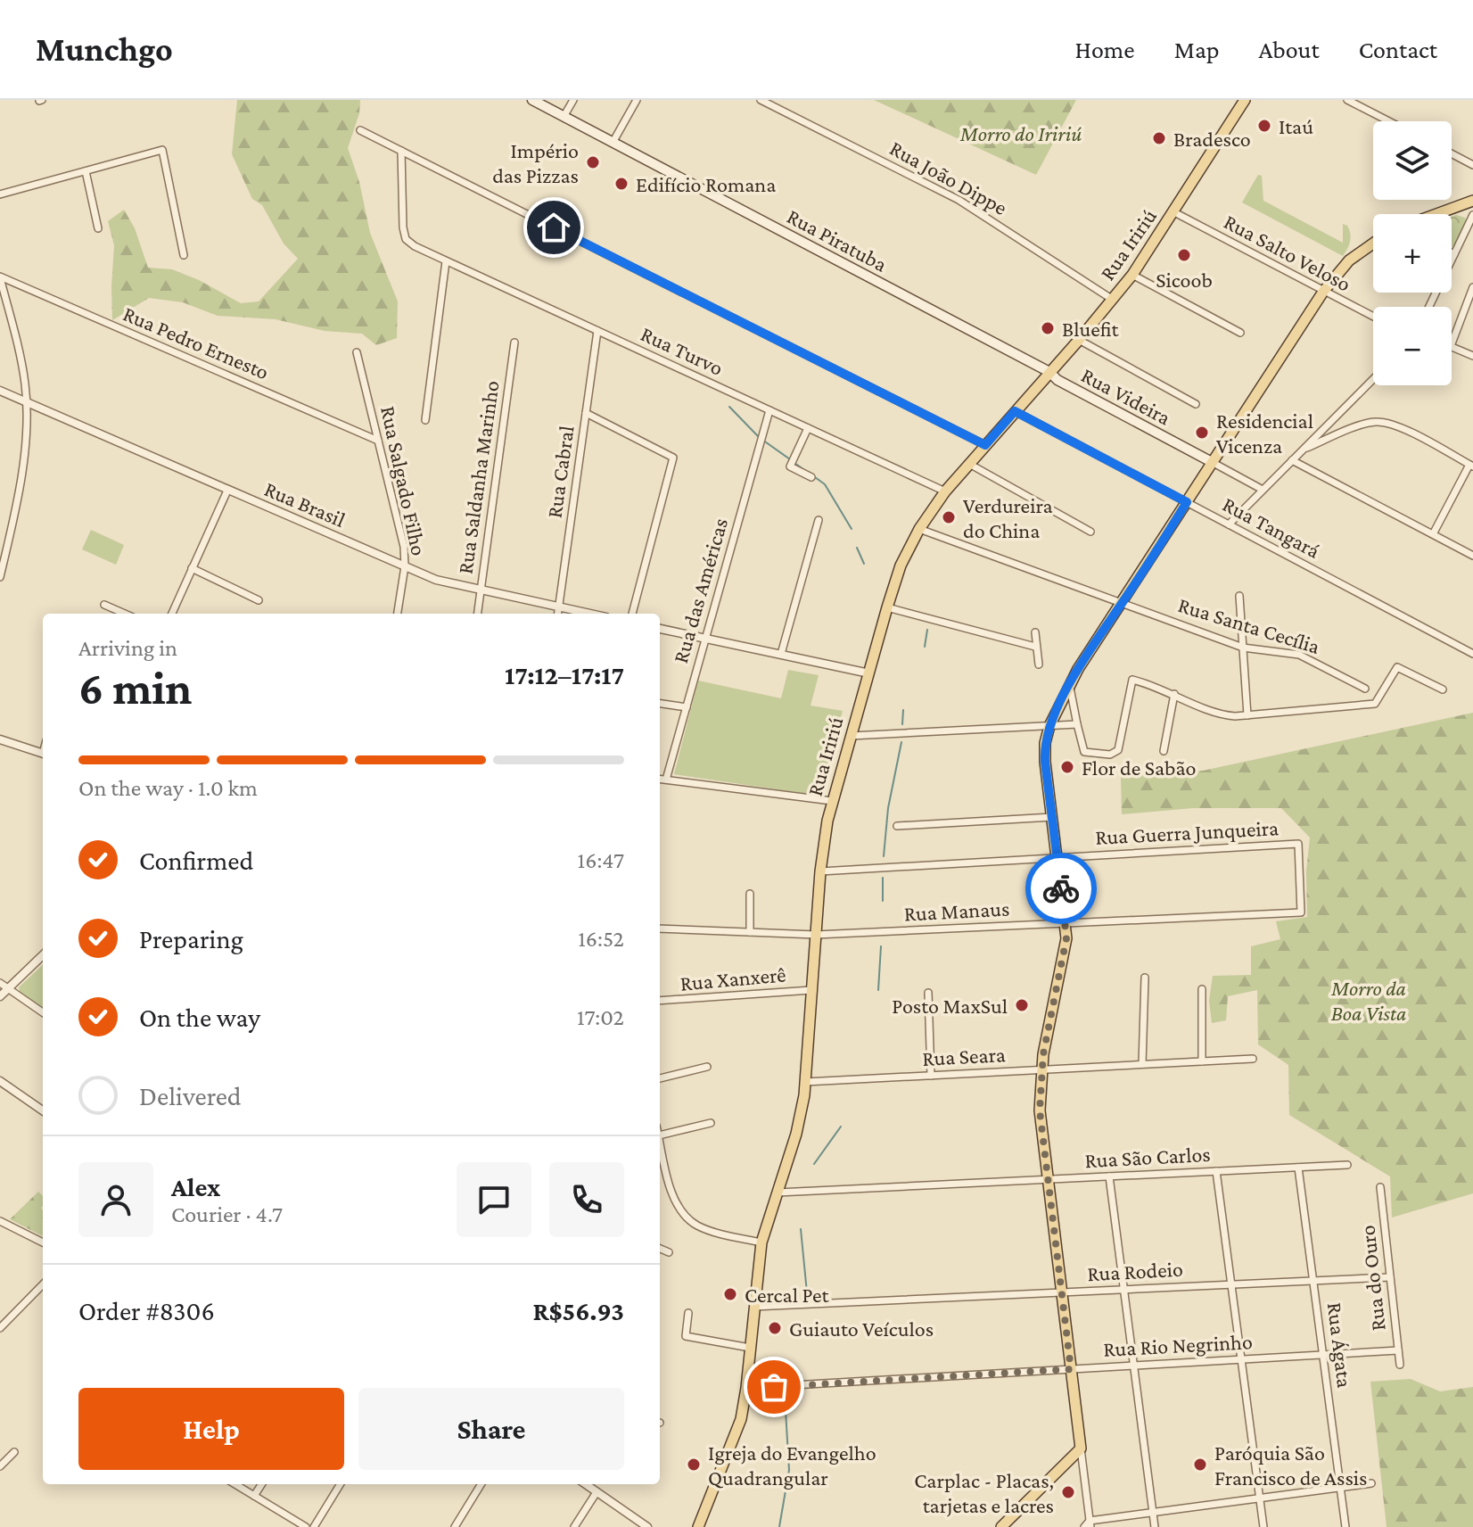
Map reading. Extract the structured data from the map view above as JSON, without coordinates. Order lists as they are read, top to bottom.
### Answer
{
  "streets": {
    "main road": ["Rua Piratuba", "Rua Iririú", "Rua Videira"],
    "street": [
      "Rua João Dippe",
      "Rua Salto Veloso",
      "Rua Pedro Ernesto",
      "Rua Turvo",
      "Rua Cabral",
      "Rua Saldanha Marinho",
      "Rua Salgado Filho",
      "Rua Brasil",
      "Rua Tangará",
      "Rua das Américas",
      "Rua Santa Cecília",
      "Rua Guerra Junqueira",
      "Rua Manaus",
      "Rua Xanxerê",
      "Rua Seara",
      "Rua São Carlos",
      "Rua Rodeio",
      "Rua do Ouro",
      "Rua Rio Negrinho",
      "Rua Ágata"
    ]
  },
  "crossings": [
    ["Rua João Dippe", "Rua Iririú"],
    ["Rua Piratuba", "Rua Iririú"],
    ["Rua Piratuba", "Rua Videira"],
    ["Rua Iririú", "Rua Salto Veloso"],
    ["Rua Iririú", "Rua Turvo"],
    ["Rua Iririú", "Rua Videira"],
    ["Rua Iririú", "Rua Tangará"],
    ["Rua Iririú", "Rua Santa Cecília"],
    ["Rua Iririú", "Rua Guerra Junqueira"],
    ["Rua Iririú", "Rua Manaus"],
    ["Rua Iririú", "Rua Xanxerê"],
    ["Rua Iririú", "Rua Seara"],
    ["Rua Iririú", "Rua São Carlos"],
    ["Rua Iririú", "Rua Rodeio"],
    ["Rua Iririú", "Rua Rio Negrinho"],
    ["Rua Pedro Ernesto", "Rua Salgado Filho"],
    ["Rua Turvo", "Rua Cabral"],
    ["Rua Turvo", "Rua das Américas"],
    ["Rua Cabral", "Rua Brasil"],
    ["Rua Saldanha Marinho", "Rua Brasil"],
    ["Rua Salgado Filho", "Rua Brasil"],
    ["Rua Guerra Junqueira", "Rua Manaus"],
    ["Rua São Carlos", "Rua Ágata"],
    ["Rua Rodeio", "Rua do Ouro"],
    ["Rua Rodeio", "Rua Ágata"],
    ["Rua do Ouro", "Rua Rio Negrinho"],
    ["Rua Rio Negrinho", "Rua Ágata"]
  ],
  "parks": ["Morro do Iririú", "Morro da Boa Vista"],
  "places": [
    "Itaú",
    "Bradesco",
    "Império das Pizzas",
    "Edifício Romana",
    "Sicoob",
    "Bluefit",
    "Residencial Vicenza",
    "Verdureira do China",
    "Flor de Sabão",
    "Posto MaxSul",
    "Cercal Pet",
    "Guiauto Veículos",
    "Igreja do Evangelho Quadrangular",
    "Paróquia São Francisco de Assis",
    "Carplac - Placas, tarjetas e lacres"
  ],
  "page": {
    "header": "Munchgo",
    "nav": [
      "Home",
      "Map",
      "About",
      "Contact"
    ],
    "map_buttons": ["+", "−"],
    "heading": ["6 min", "Arriving in", "17:12–17:17"],
    "panel": [
      "Alex",
      "Courier · 4.7",
      "Order #8306",
      "R$56.93"
    ],
    "bar": "On the way · 1.0 km",
    "list": [
      ["Confirmed", "16:47"],
      ["Preparing", "16:52"],
      ["On the way", "17:02"],
      "Delivered"
    ],
    "buttons": ["Help", "Share"]
  }
}
